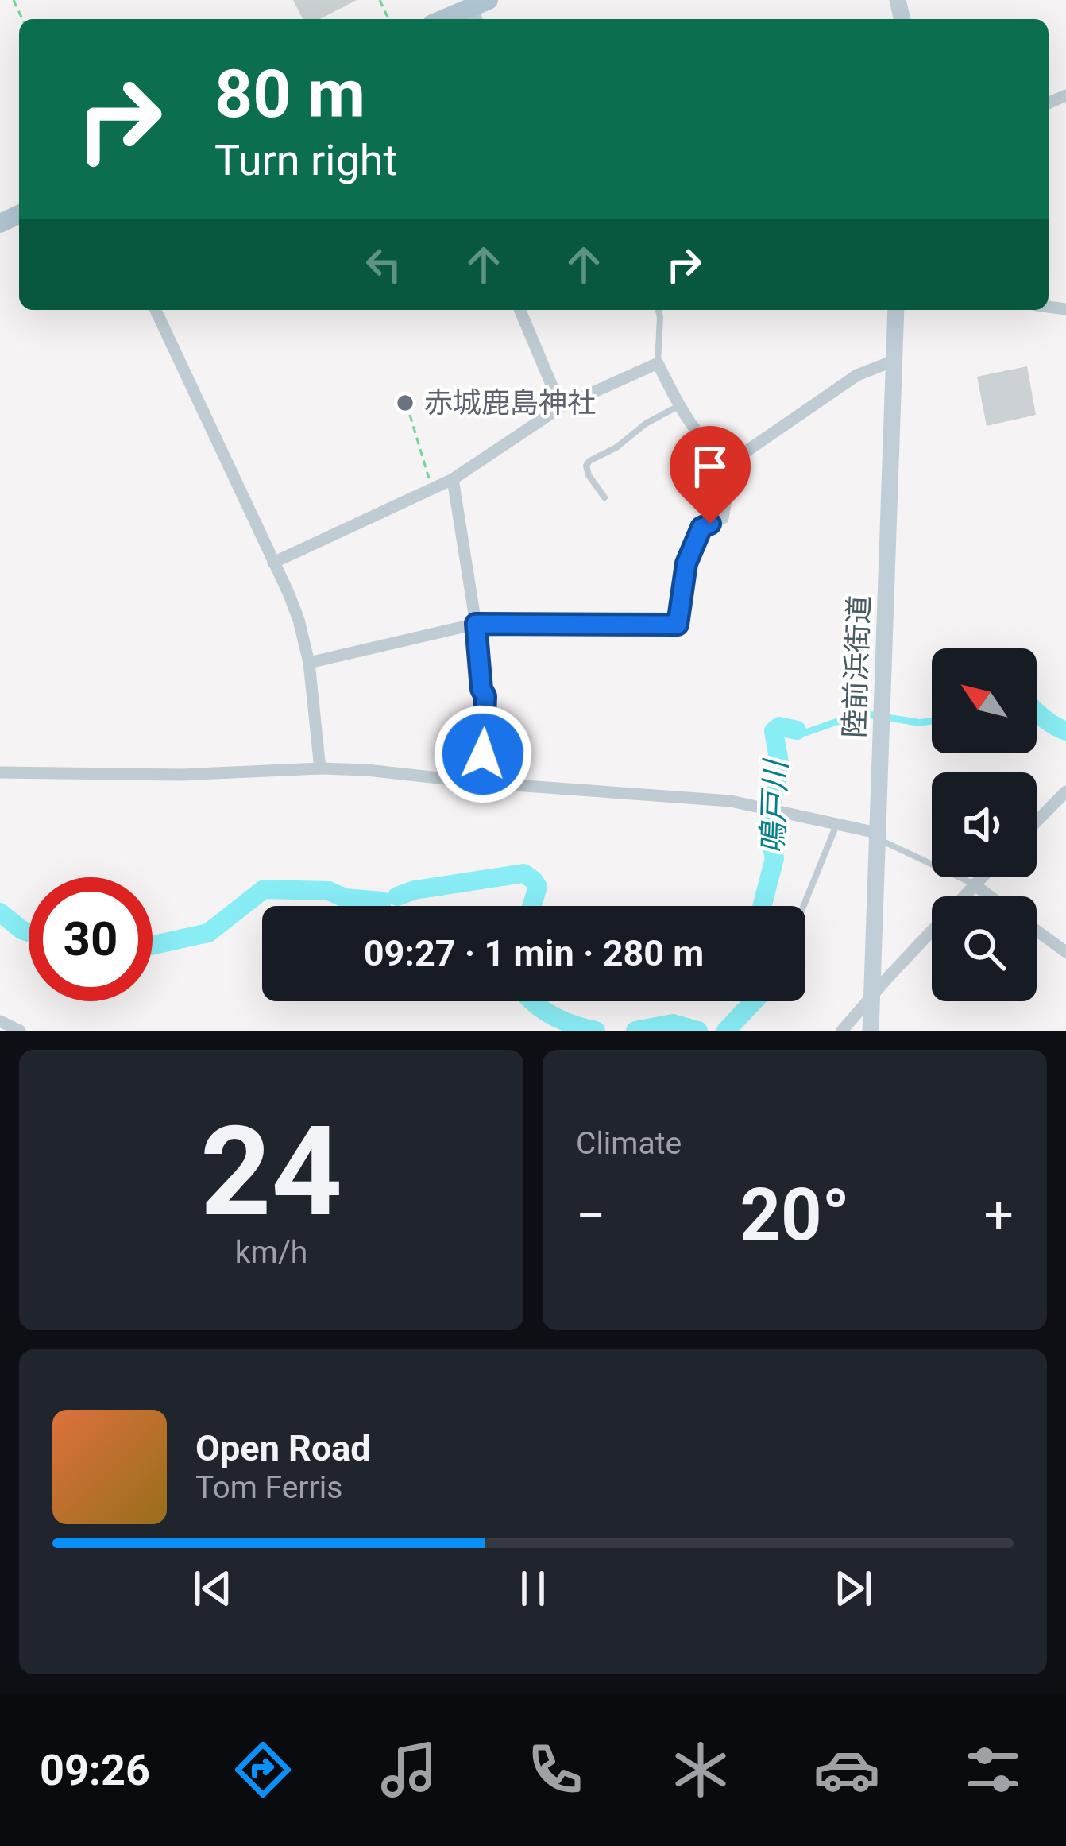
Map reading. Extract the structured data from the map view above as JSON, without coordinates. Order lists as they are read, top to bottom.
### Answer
{
  "streets": {
    "main road": ["陸前浜街道"]
  },
  "water": ["鳴戸川"],
  "places": ["赤城鹿島神社"],
  "north": "top left",
  "page": {
    "turn": ["80 m", "Turn right"],
    "limit": "30",
    "trip": "09:27 · 1 min · 280 m",
    "tile": [
      ["24", "km/h"],
      "Climate"
    ],
    "heat": ["−", "20°", "+"],
    "song": ["Open Road", "Tom Ferris"],
    "tabs": "09:26"
  }
}
